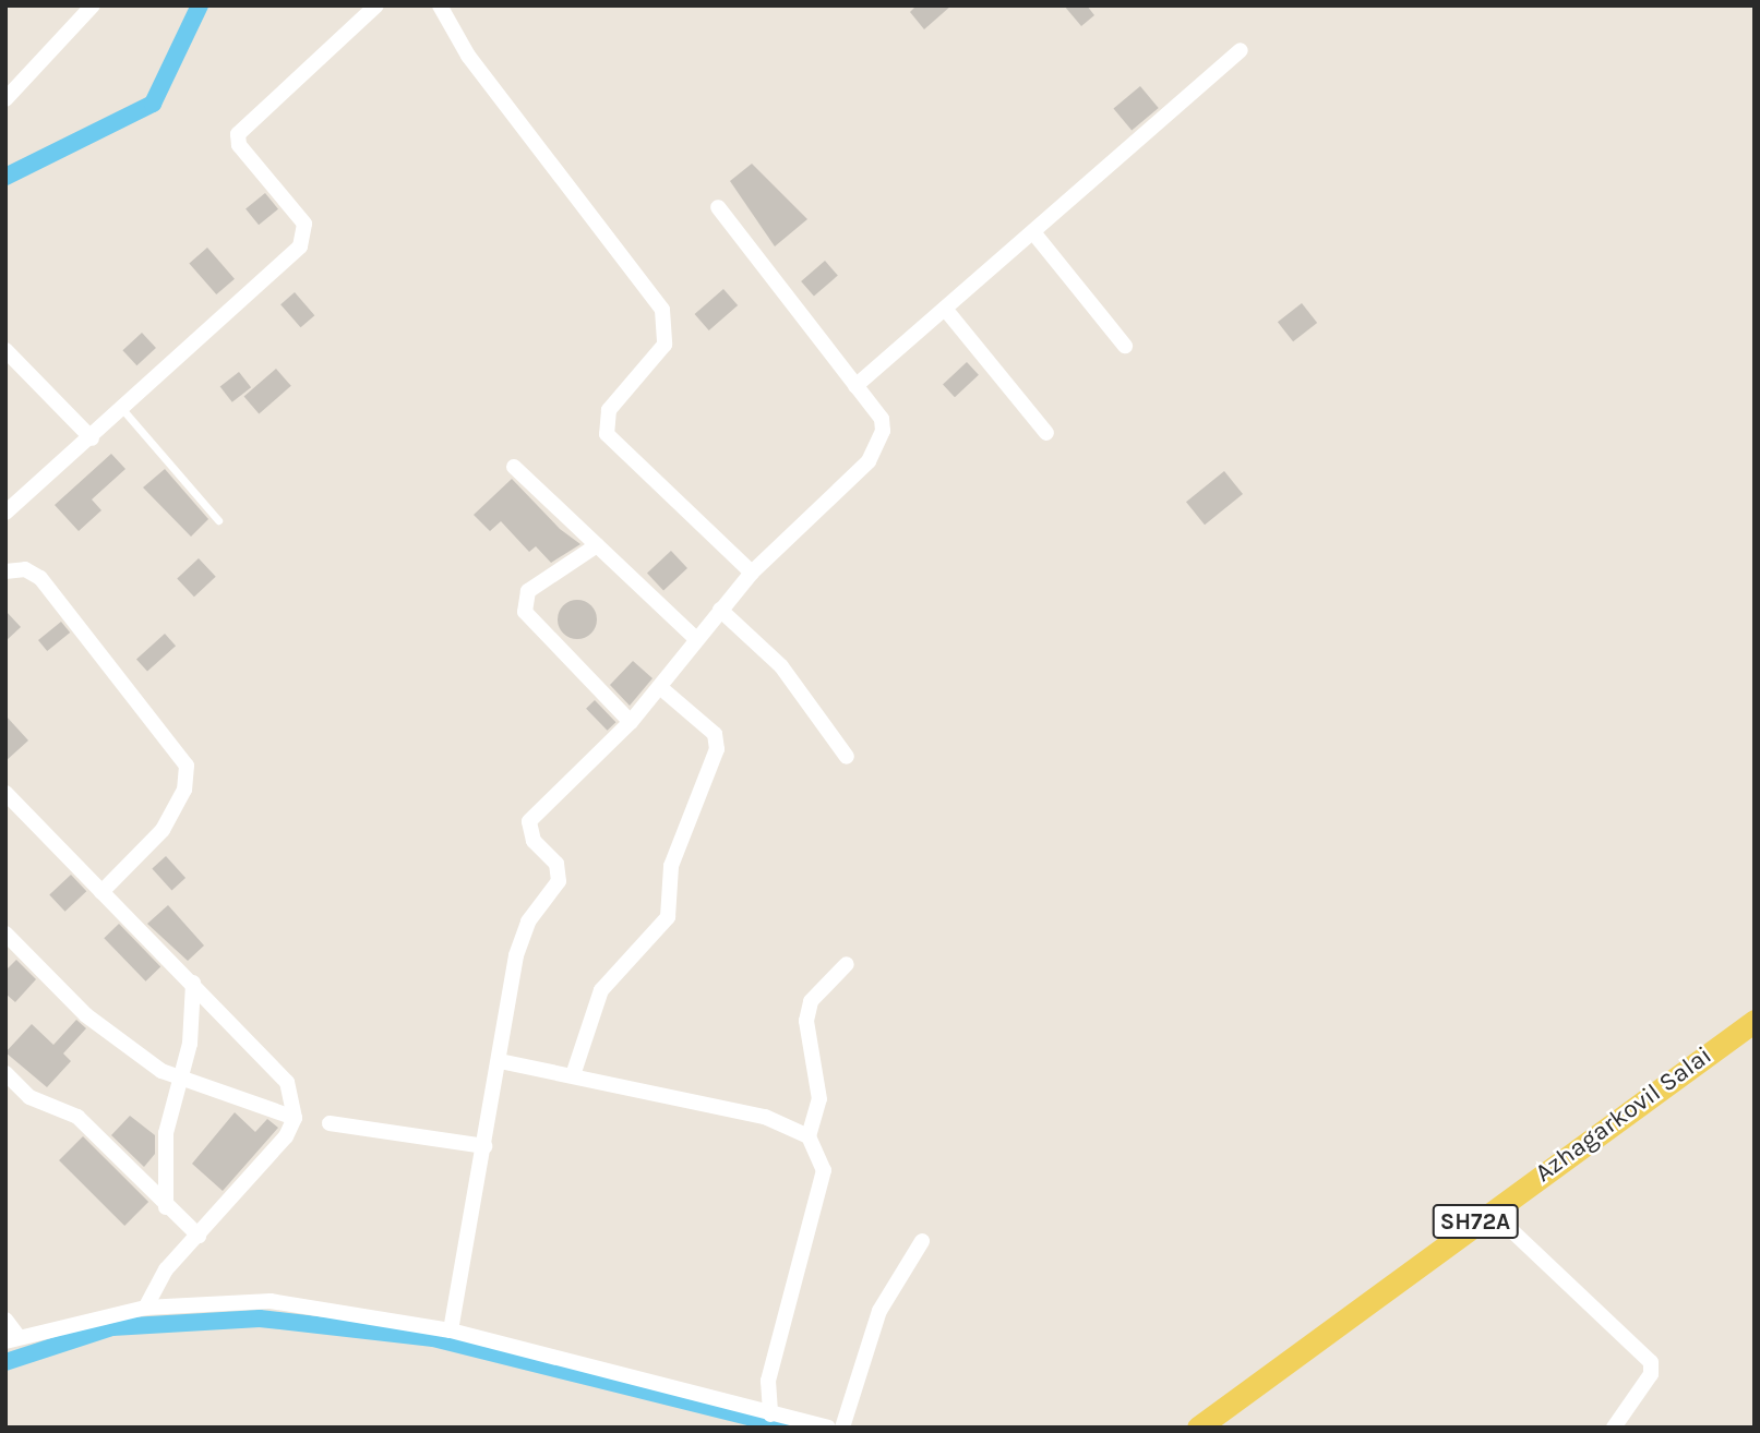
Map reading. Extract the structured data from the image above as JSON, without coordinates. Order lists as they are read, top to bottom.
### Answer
{
  "streets": {
    "main road": ["Azhagarkovil Salai", "SH72A"]
  }
}
